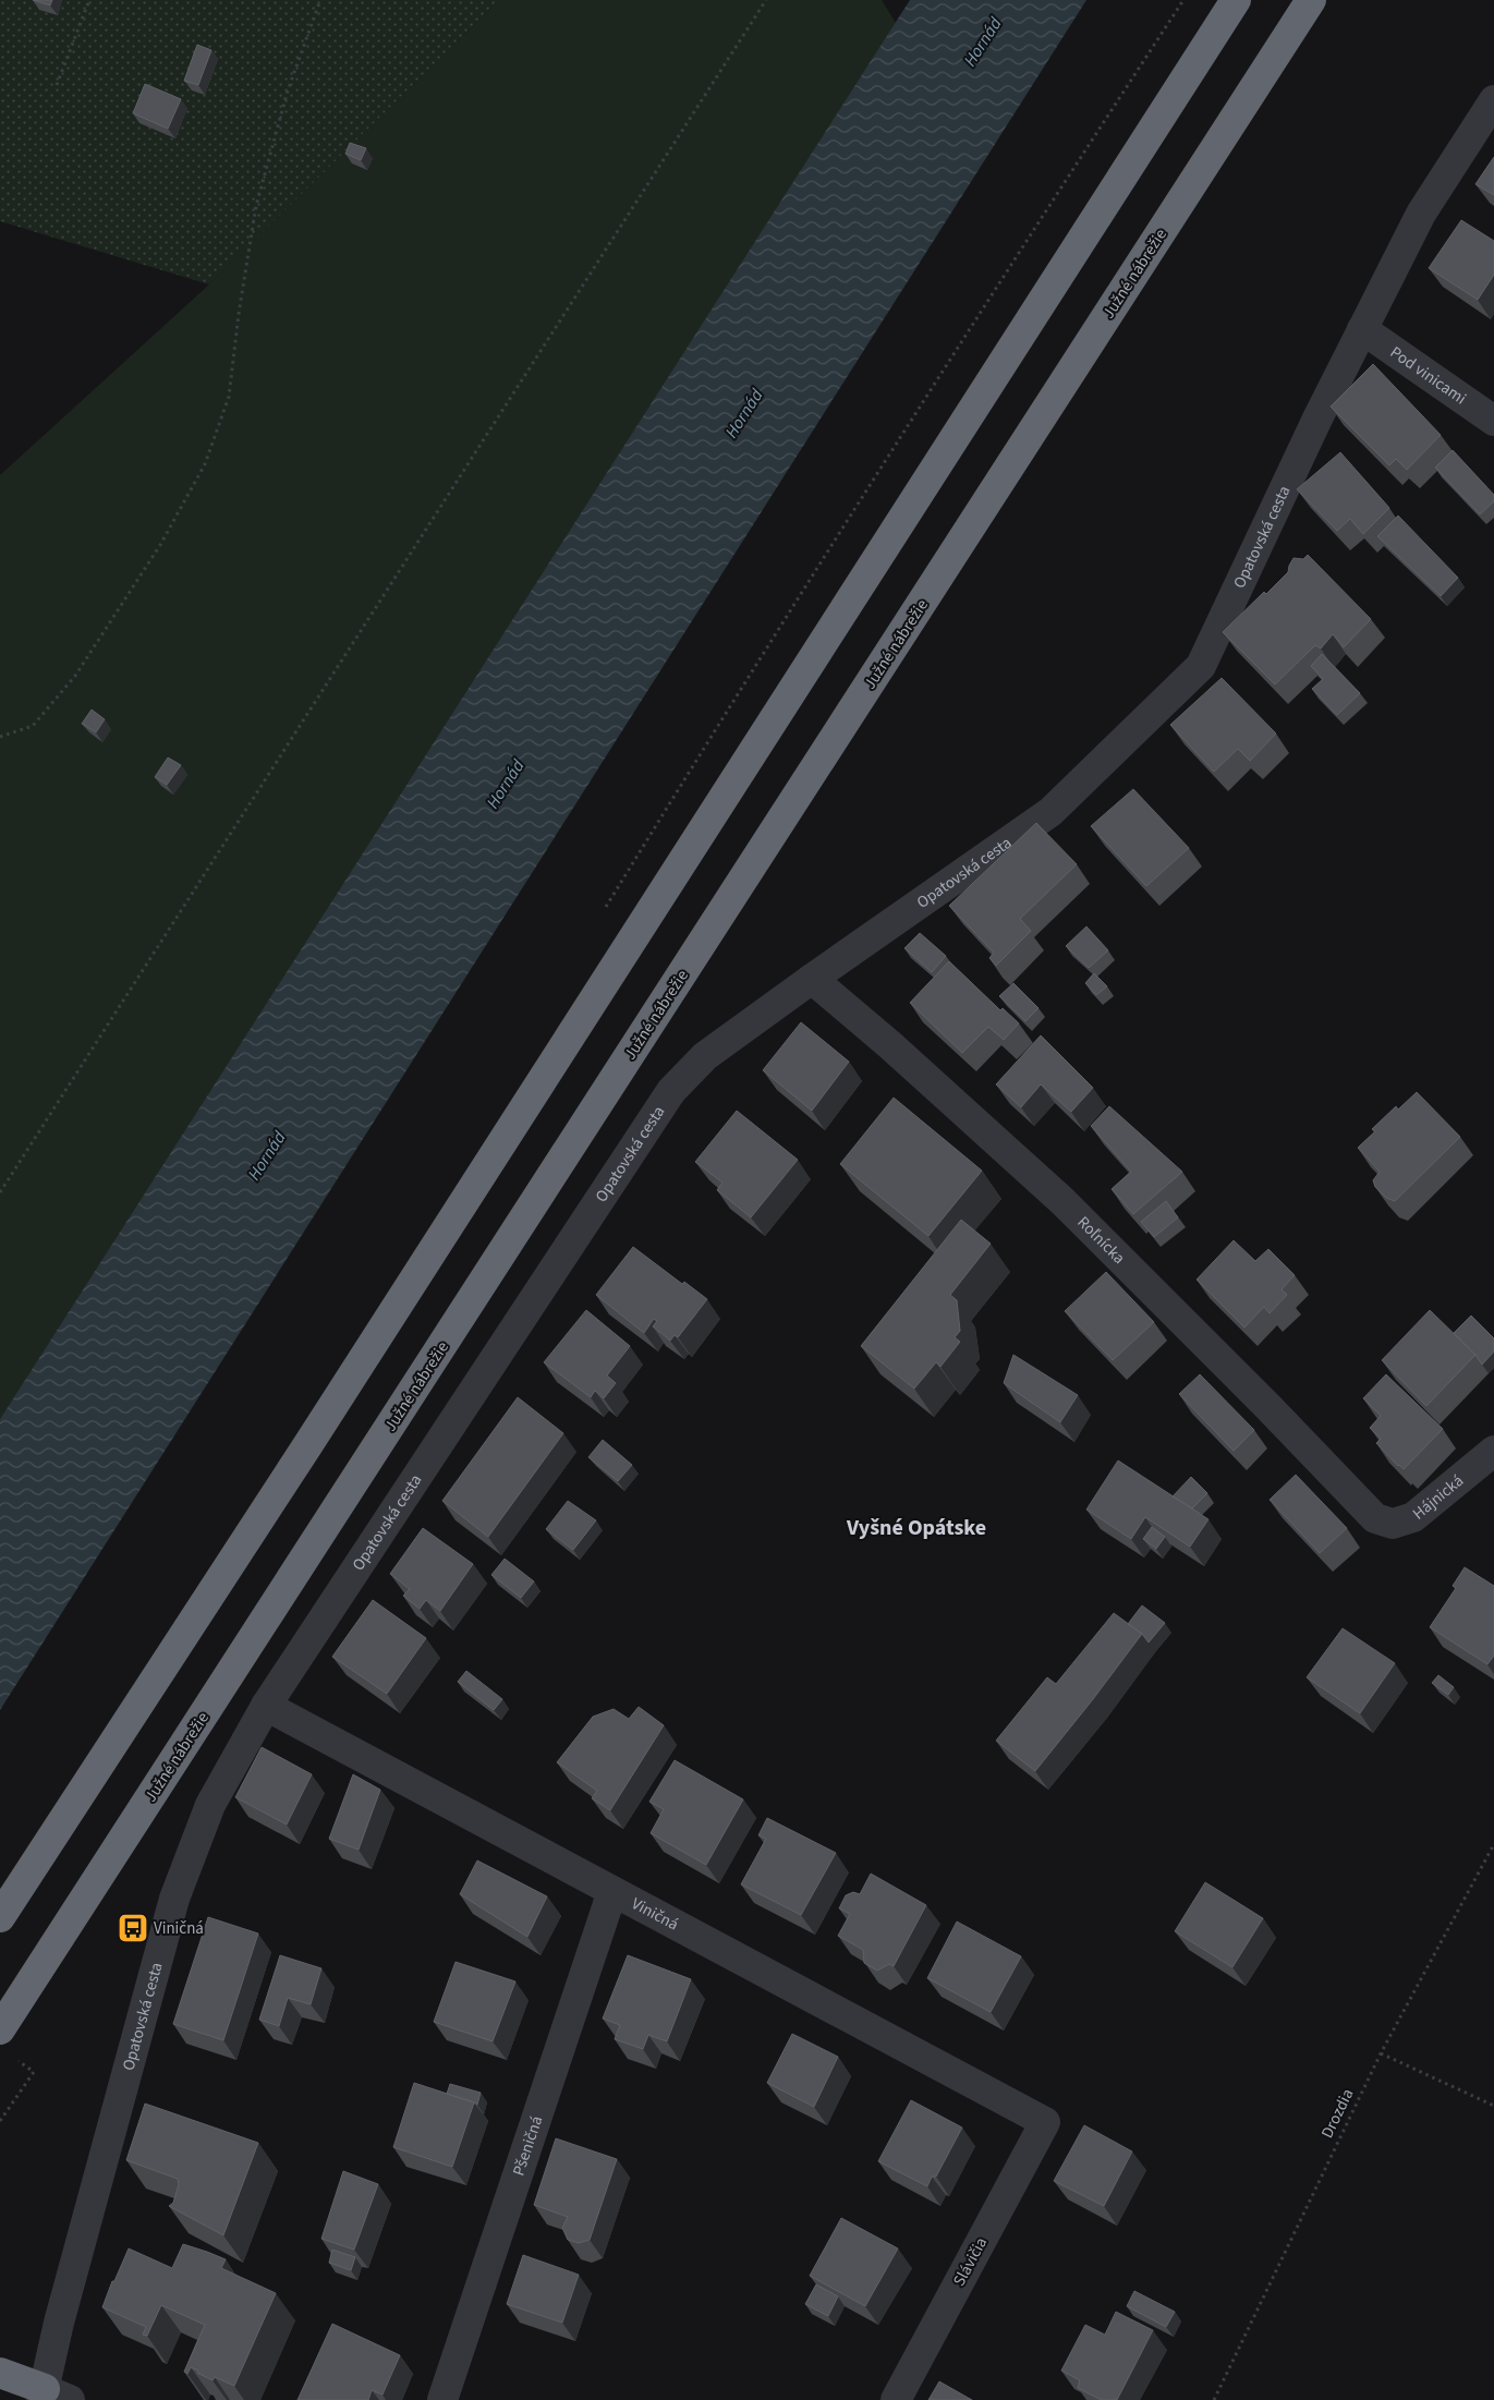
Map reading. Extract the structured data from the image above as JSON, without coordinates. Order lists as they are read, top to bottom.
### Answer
{
  "streets": {
    "highway": ["Južné nábrežie"],
    "street": [
      "Pod vinicami",
      "Opatovská cesta",
      "Roľnícka",
      "Hájnická",
      "Viničná",
      "Pšeničná",
      "Slávičia"
    ],
    "path": ["Drozdia"]
  },
  "crossings": [
    ["Pod vinicami", "Opatovská cesta"],
    ["Opatovská cesta", "Roľnícka"],
    ["Opatovská cesta", "Viničná"],
    ["Roľnícka", "Hájnická"],
    ["Viničná", "Pšeničná"],
    ["Viničná", "Slávičia"]
  ],
  "districts": ["Vyšné Opátske"],
  "water": ["Hornád"],
  "places": {
    "bus stop": ["Viničná"]
  }
}
